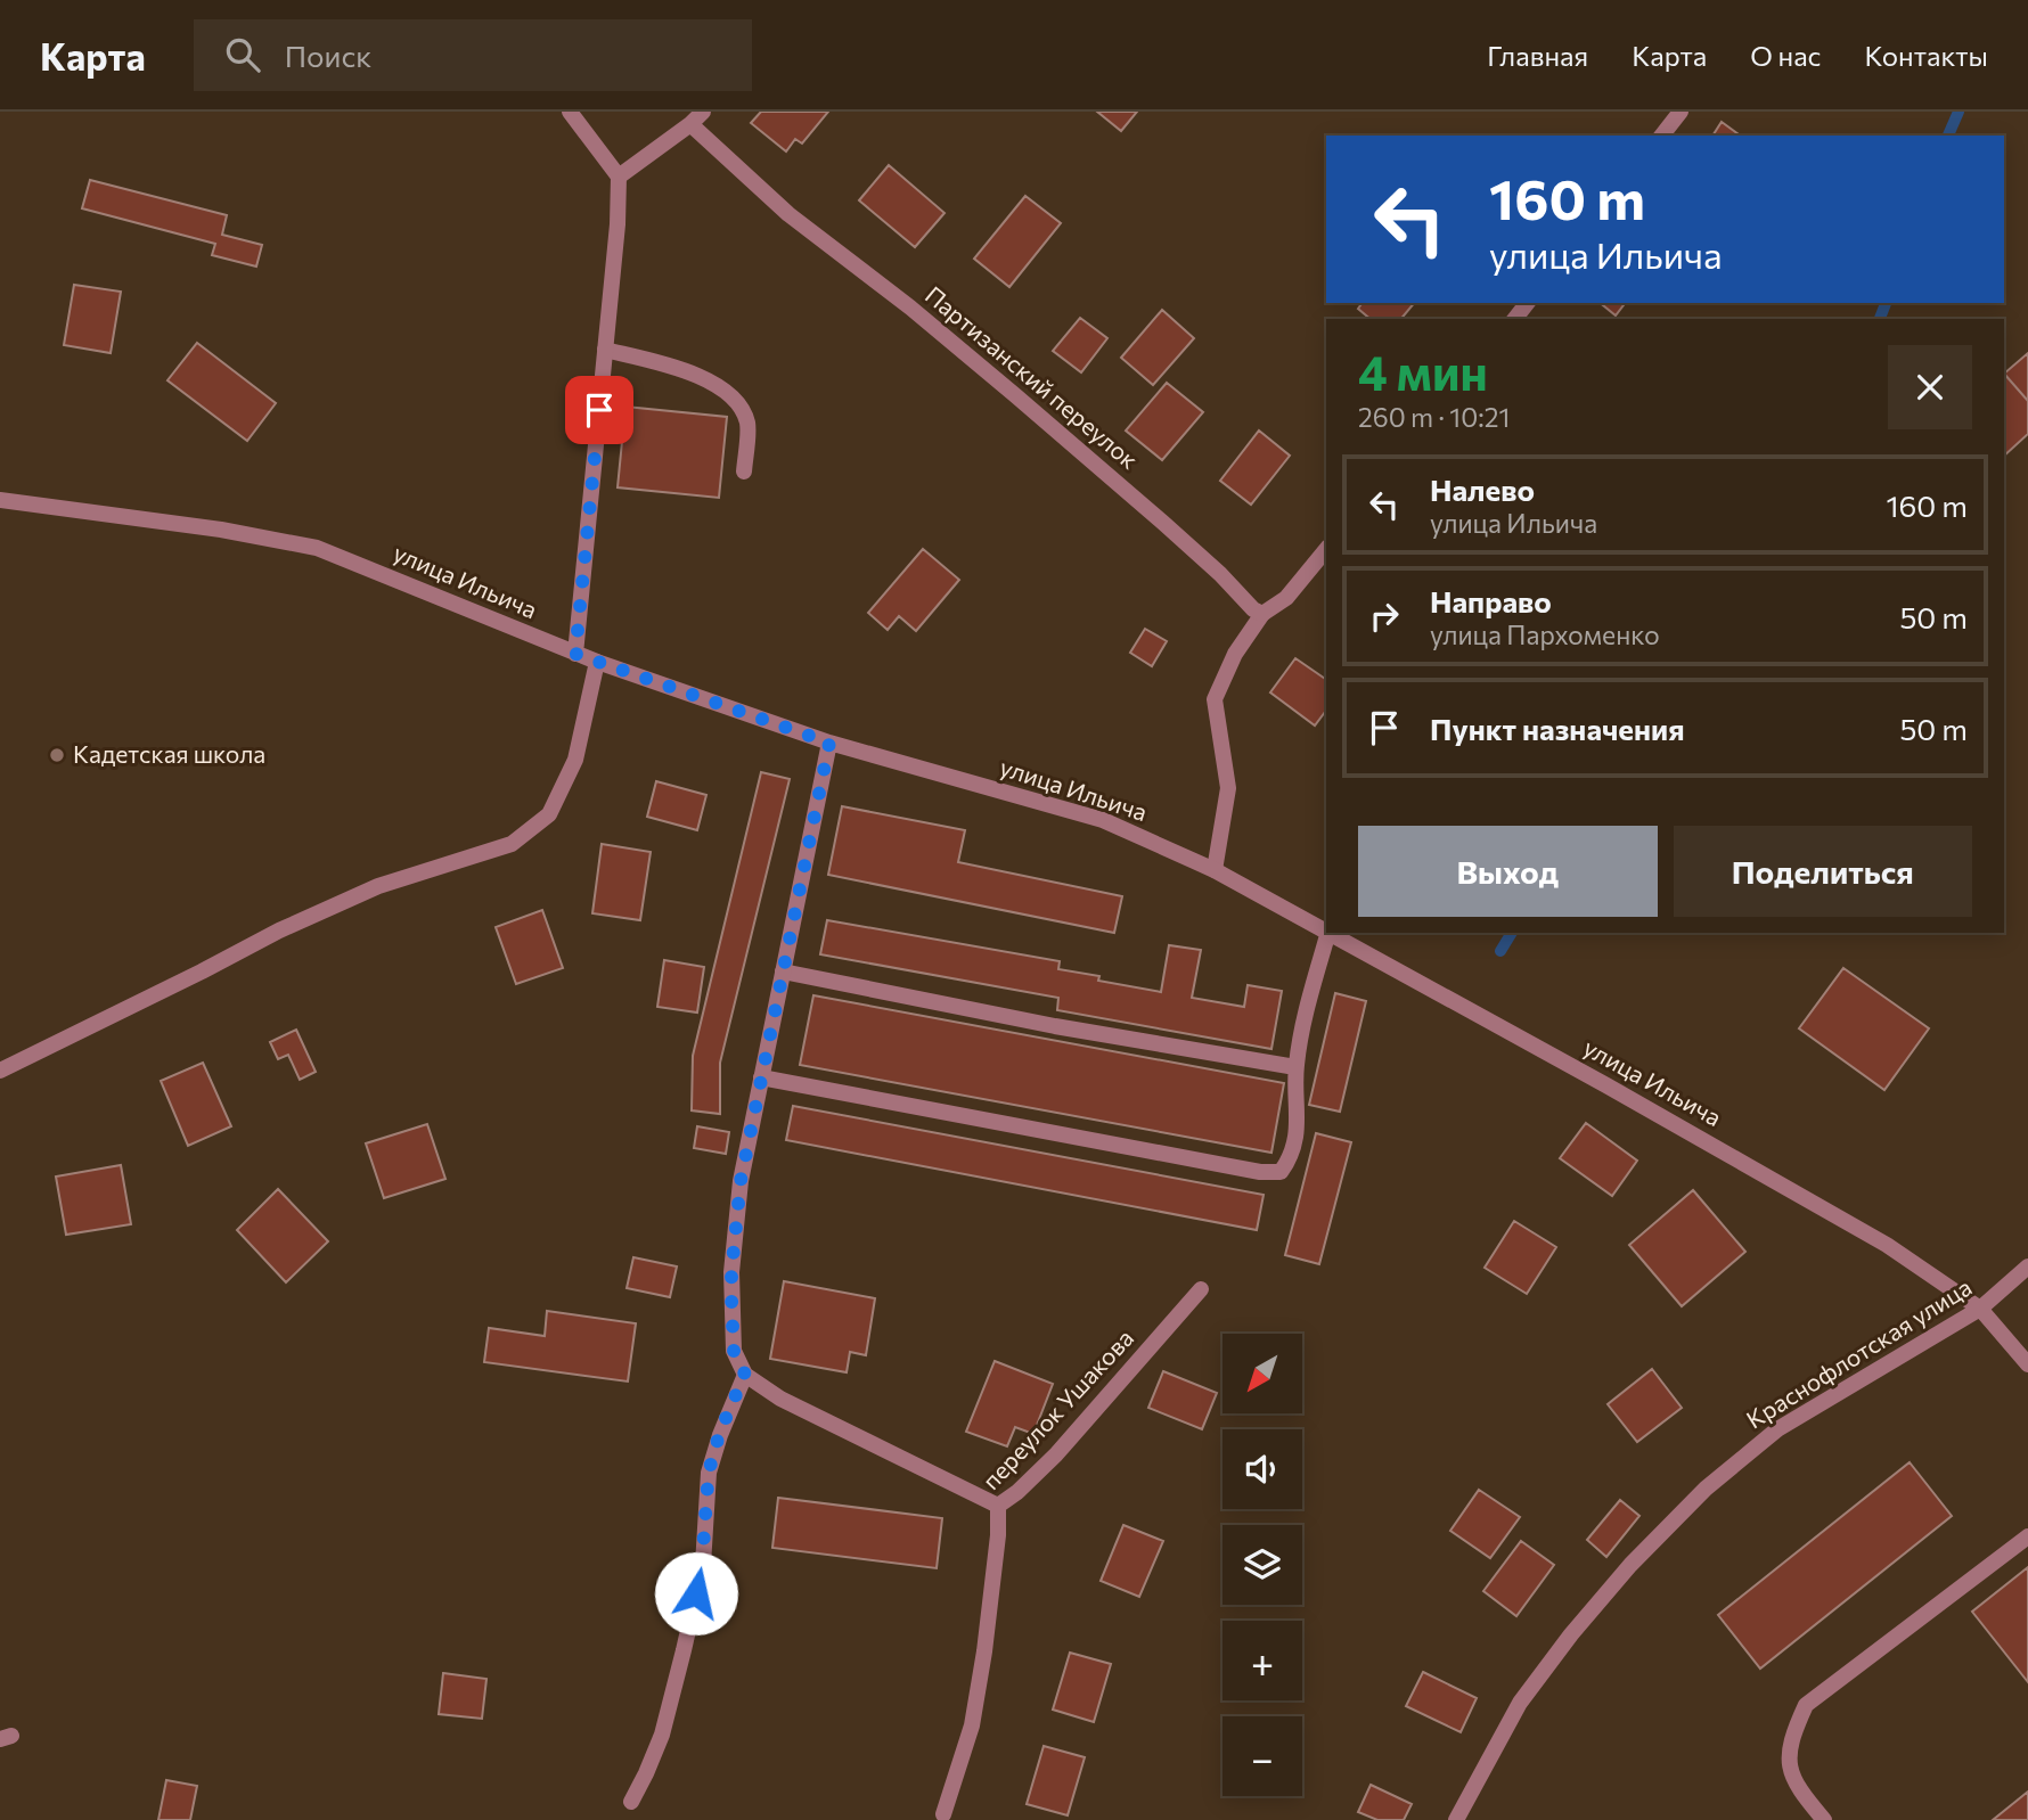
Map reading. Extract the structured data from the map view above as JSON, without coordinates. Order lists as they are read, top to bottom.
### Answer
{
  "streets": {
    "street": [
      "Партизанский переулок",
      "улица Ильича",
      "Краснофлотская улица",
      "переулок Ушакова"
    ]
  },
  "crossings": [
    ["улица Ильича", "Краснофлотская улица"]
  ],
  "places": ["Кадетская школа"],
  "north": "bottom left",
  "page": {
    "header": "Карта",
    "search": "Поиск",
    "nav": [
      "Главная",
      "Карта",
      "О нас",
      "Контакты"
    ],
    "turn": ["160 m", "улица Ильича"],
    "heading": ["4 мин", "260 m · 10:21"],
    "list": [
      {
        "name": "Налево",
        "note": "улица Ильича",
        "value": "160 m"
      },
      {
        "name": "Направо",
        "note": "улица Пархоменко",
        "value": "50 m"
      },
      {
        "name": "Пункт назначения",
        "value": "50 m"
      }
    ],
    "buttons": ["Выход", "Поделиться"],
    "map_buttons": ["+", "−"]
  }
}
